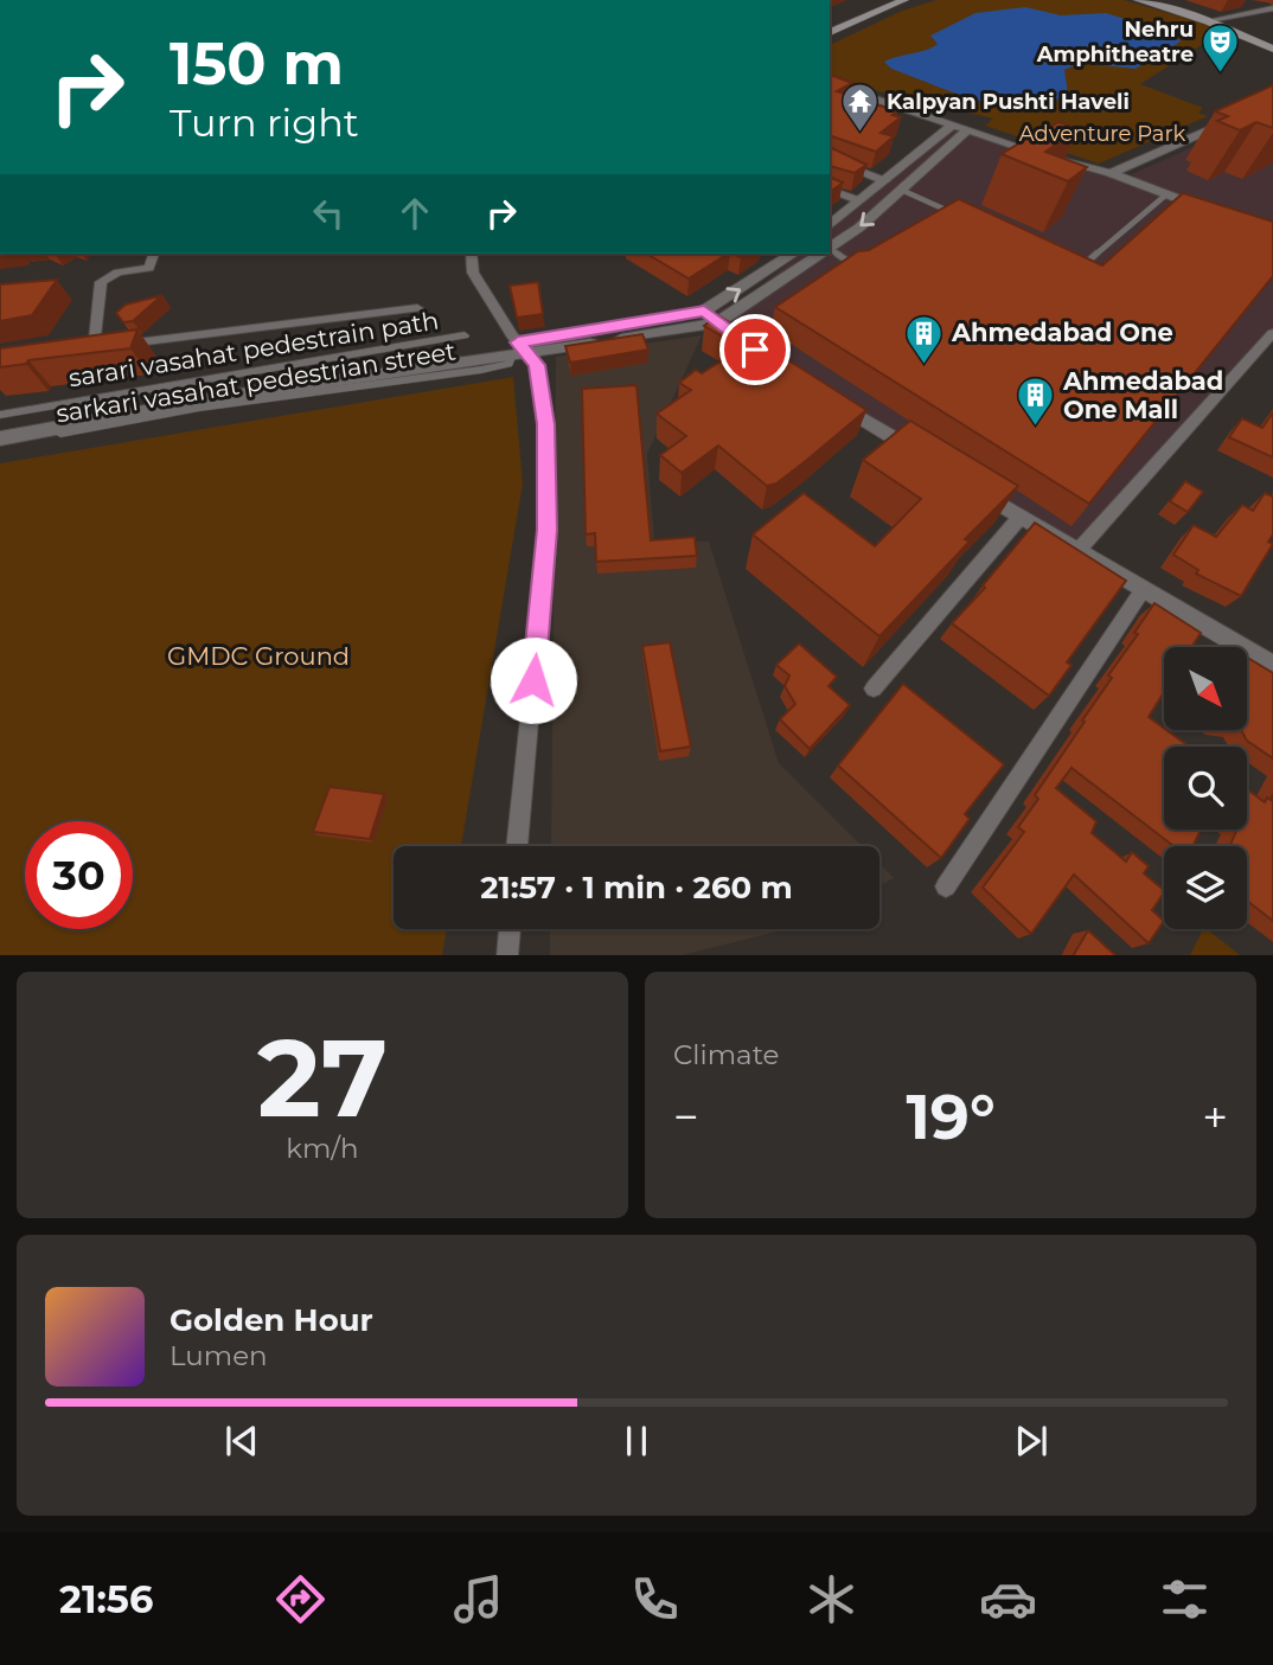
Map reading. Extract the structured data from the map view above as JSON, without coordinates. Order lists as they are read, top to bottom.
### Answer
{
  "streets": {
    "street": ["sarari vasahat pedestrain path", "sarkari vasahat pedestrian street"]
  },
  "parks": ["Adventure Park", "GMDC Ground"],
  "places": {
    "theatre": ["Nehru Amphitheatre"],
    "temple": ["Kalpyan Pushti Haveli"],
    "building": ["Ahmedabad One", "Ahmedabad One Mall"]
  },
  "north": "bottom right",
  "page": {
    "turn": ["150 m", "Turn right"],
    "limit": "30",
    "trip": "21:57 · 1 min · 260 m",
    "tile": [
      ["27", "km/h"],
      "Climate"
    ],
    "heat": ["−", "19°", "+"],
    "song": ["Golden Hour", "Lumen"],
    "tabs": "21:56"
  }
}
